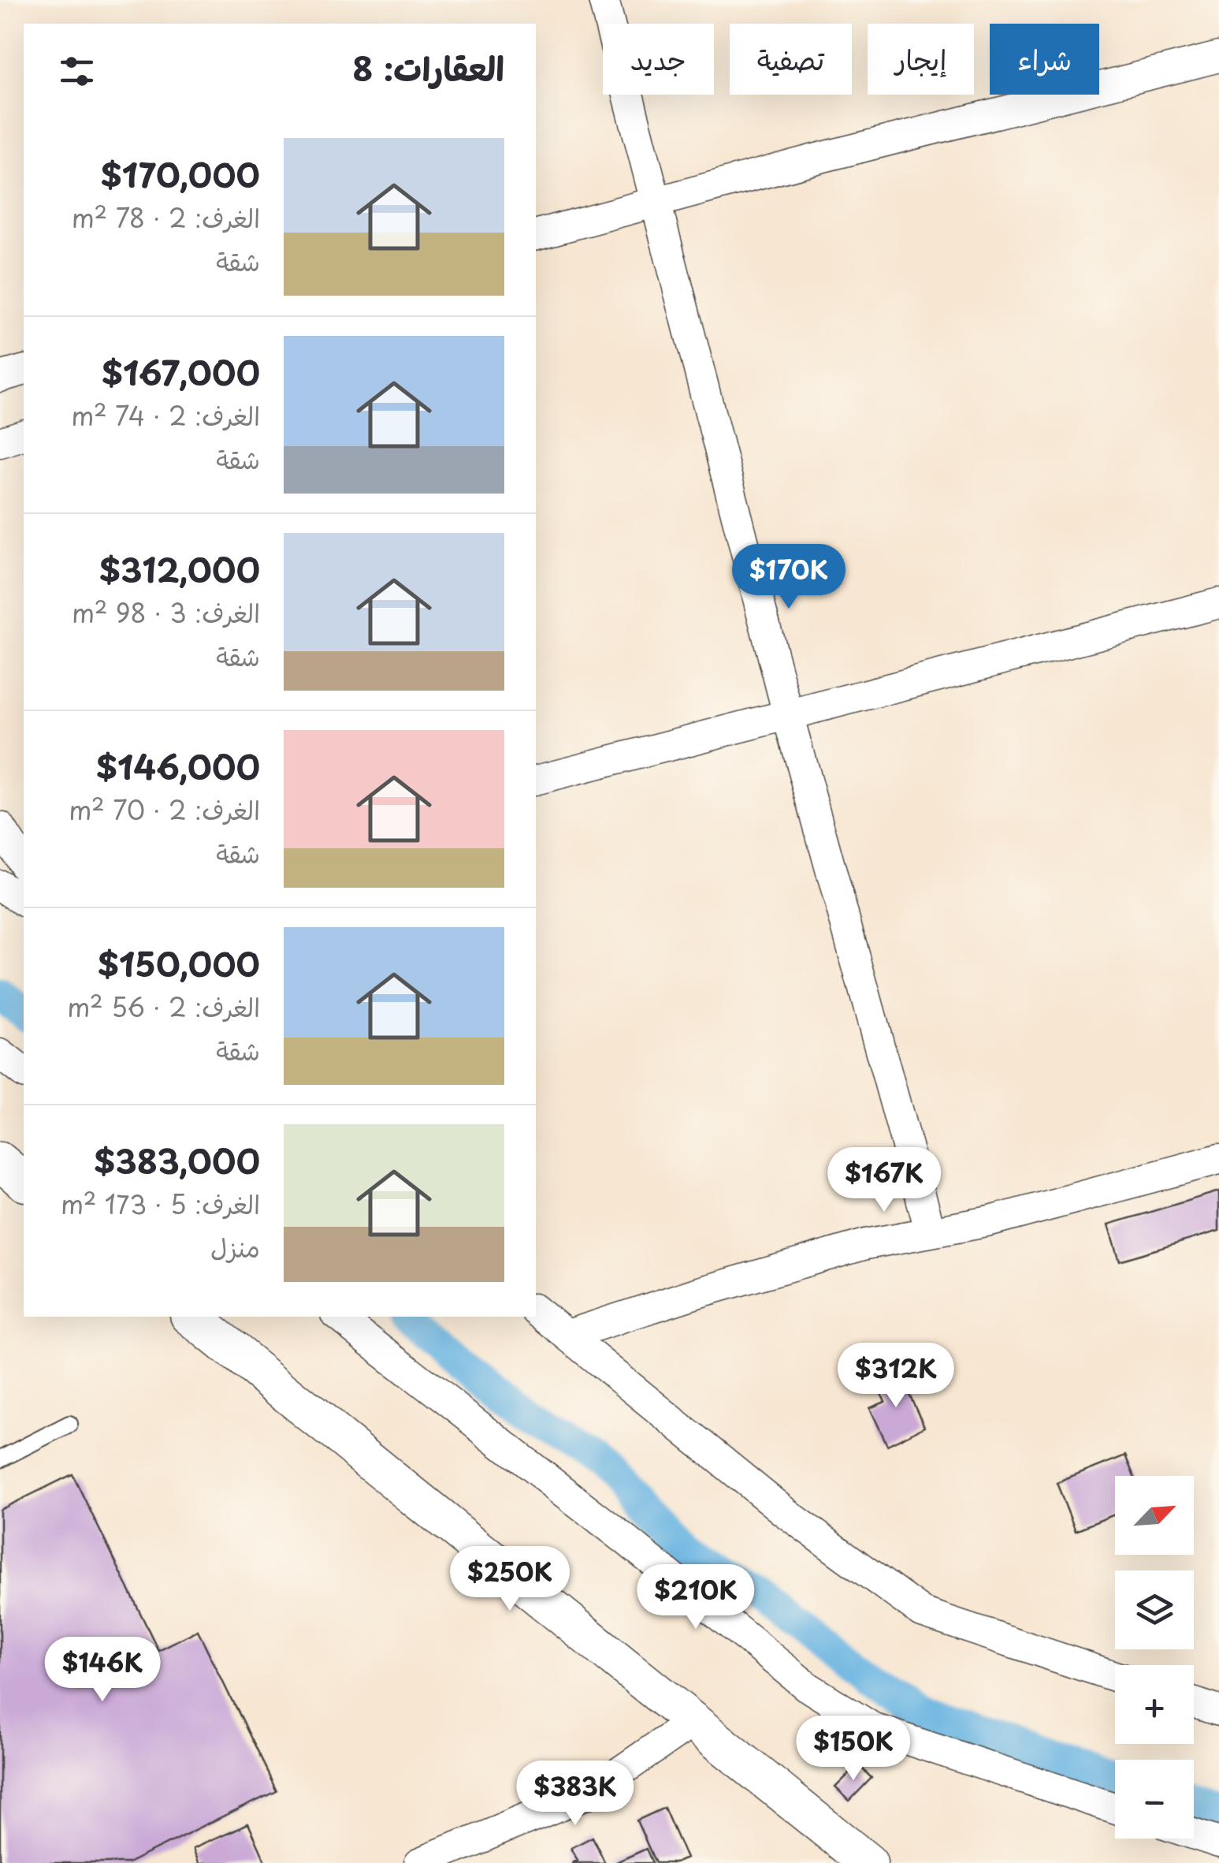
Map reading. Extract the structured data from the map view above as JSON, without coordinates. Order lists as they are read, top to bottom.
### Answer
{
  "north": "top right",
  "page": {
    "chip": [
      "شراء",
      "إيجار",
      "تصفية",
      "جديد"
    ],
    "heading": "العقارات: 8",
    "list": [
      {
        "name": "$170,000",
        "note": "الغرف: 2 · 78 m² · شقة"
      },
      {
        "name": "$167,000",
        "note": "الغرف: 2 · 74 m² · شقة"
      },
      {
        "name": "$312,000",
        "note": "الغرف: 3 · 98 m² · شقة"
      },
      {
        "name": "$146,000",
        "note": "الغرف: 2 · 70 m² · شقة"
      },
      {
        "name": "$150,000",
        "note": "الغرف: 2 · 56 m² · شقة"
      },
      {
        "name": "$383,000",
        "note": "الغرف: 5 · 173 m² · منزل"
      }
    ],
    "price": [
      "$170K",
      "$167K",
      "$312K",
      "$250K",
      "$210K",
      "$146K",
      "$150K",
      "$383K"
    ],
    "map_buttons": ["+", "−"]
  }
}
